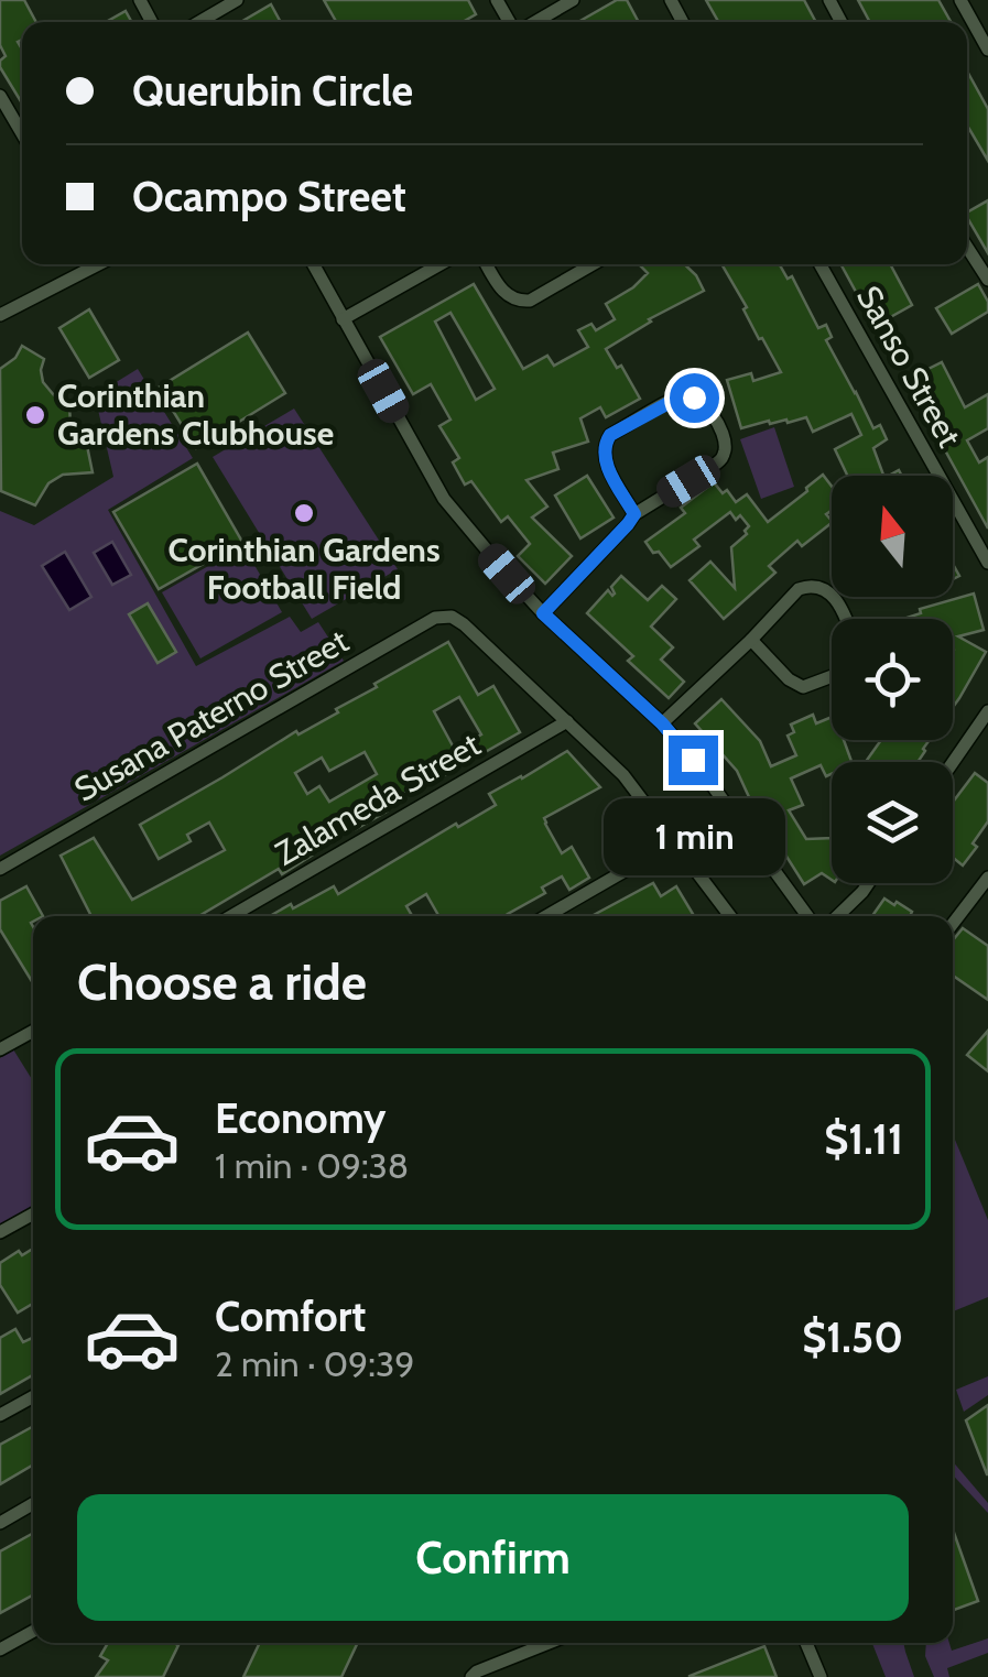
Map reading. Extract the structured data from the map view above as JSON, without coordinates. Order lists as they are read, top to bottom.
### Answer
{
  "streets": {
    "street": ["Sanso Street", "Susana Paterno Street", "Zalameda Street"]
  },
  "crossings": [
    ["Susana Paterno Street", "Zalameda Street"]
  ],
  "places": ["Corinthian Gardens Clubhouse", "Corinthian Gardens Football Field"],
  "north": "top",
  "page": {
    "banner": ["Querubin Circle", "Ocampo Street"],
    "bubble": "1 min",
    "heading": "Choose a ride",
    "list": [
      {
        "name": "Economy",
        "note": "1 min · 09:38",
        "value": "$1.11"
      },
      {
        "name": "Comfort",
        "note": "2 min · 09:39",
        "value": "$1.50"
      }
    ],
    "buttons": "Confirm"
  }
}
